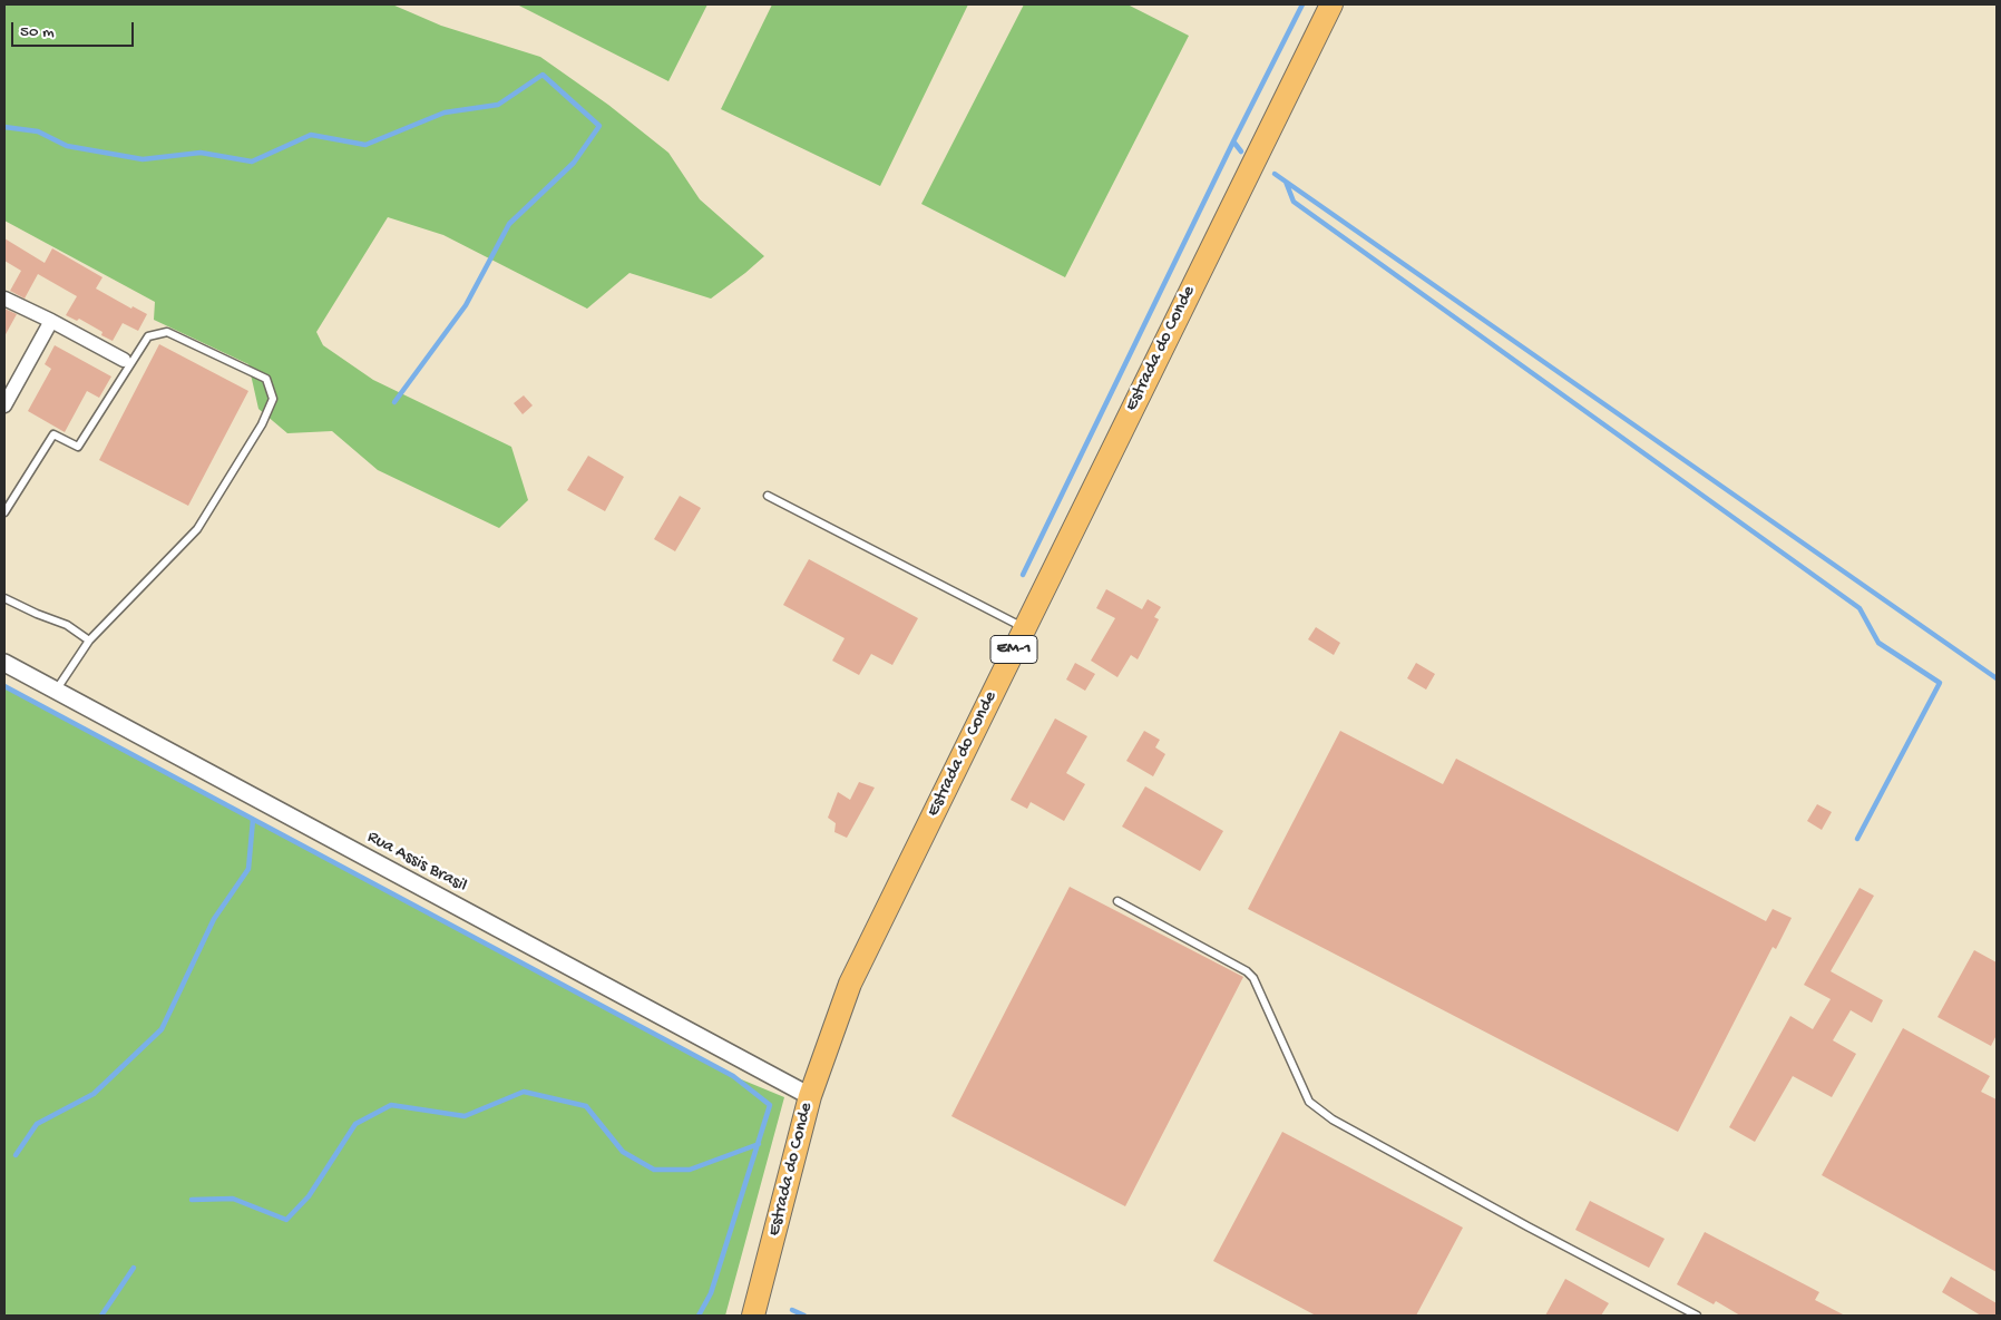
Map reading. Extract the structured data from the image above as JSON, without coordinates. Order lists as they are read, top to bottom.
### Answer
{
  "streets": {
    "main road": ["Estrada do Conde", "EM-1"],
    "street": ["Rua Assis Brasil"]
  },
  "crossings": [
    ["Estrada do Conde", "Rua Assis Brasil"]
  ],
  "scale_bar": "50 m"
}
